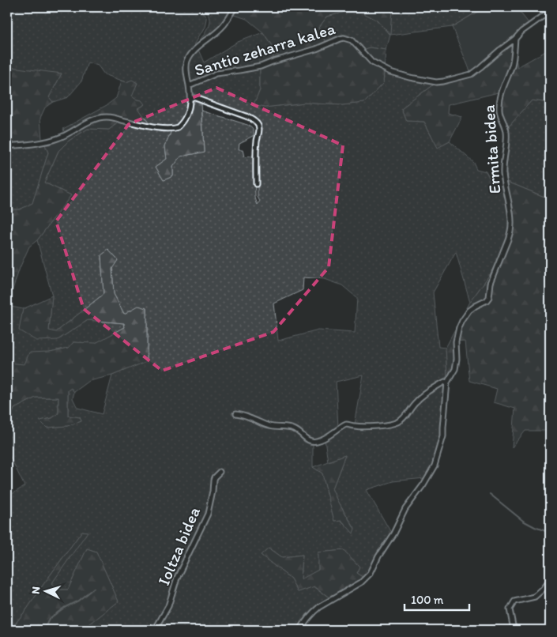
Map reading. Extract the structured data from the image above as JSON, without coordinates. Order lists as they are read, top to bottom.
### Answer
{
  "streets": {
    "street": ["Santio zeharra kalea", "Ermita bidea", "Ioltza bidea"]
  },
  "crossings": [
    ["Santio zeharra kalea", "Ermita bidea"]
  ],
  "scale_bar": "100 m",
  "north": "left"
}
